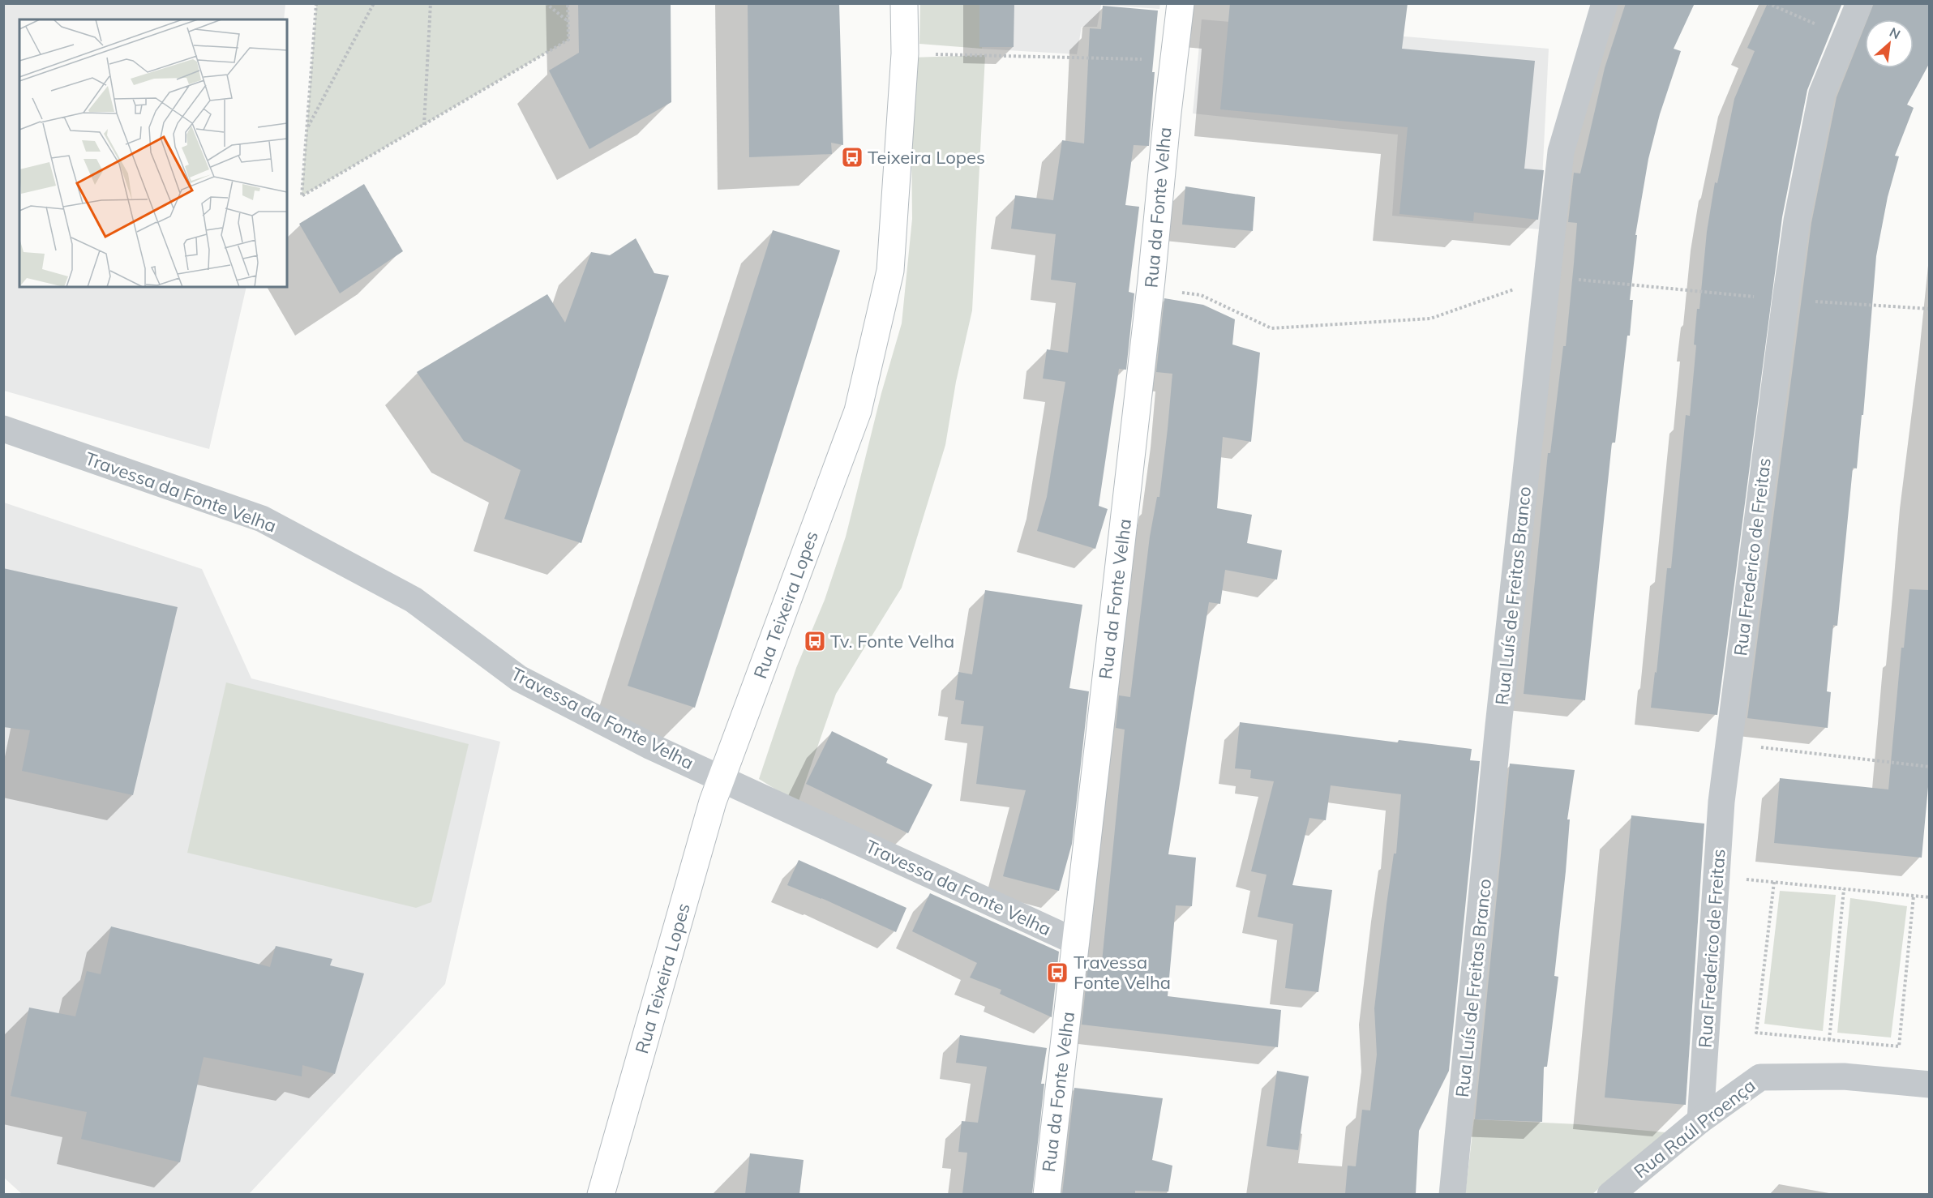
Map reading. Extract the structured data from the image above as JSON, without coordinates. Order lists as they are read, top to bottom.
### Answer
{
  "streets": {
    "street": [
      "Rua da Fonte Velha",
      "Travessa da Fonte Velha",
      "Rua Frederico de Freitas",
      "Rua Luís de Freitas Branco",
      "Rua Teixeira Lopes",
      "Rua Raúl Proença"
    ]
  },
  "crossings": [
    ["Rua da Fonte Velha", "Travessa da Fonte Velha"],
    ["Travessa da Fonte Velha", "Rua Teixeira Lopes"],
    ["Rua Frederico de Freitas", "Rua Raúl Proença"]
  ],
  "places": {
    "bus stop": ["Teixeira Lopes", "Tv. Fonte Velha", "Travessa Fonte Velha"]
  },
  "north": "top right"
}
